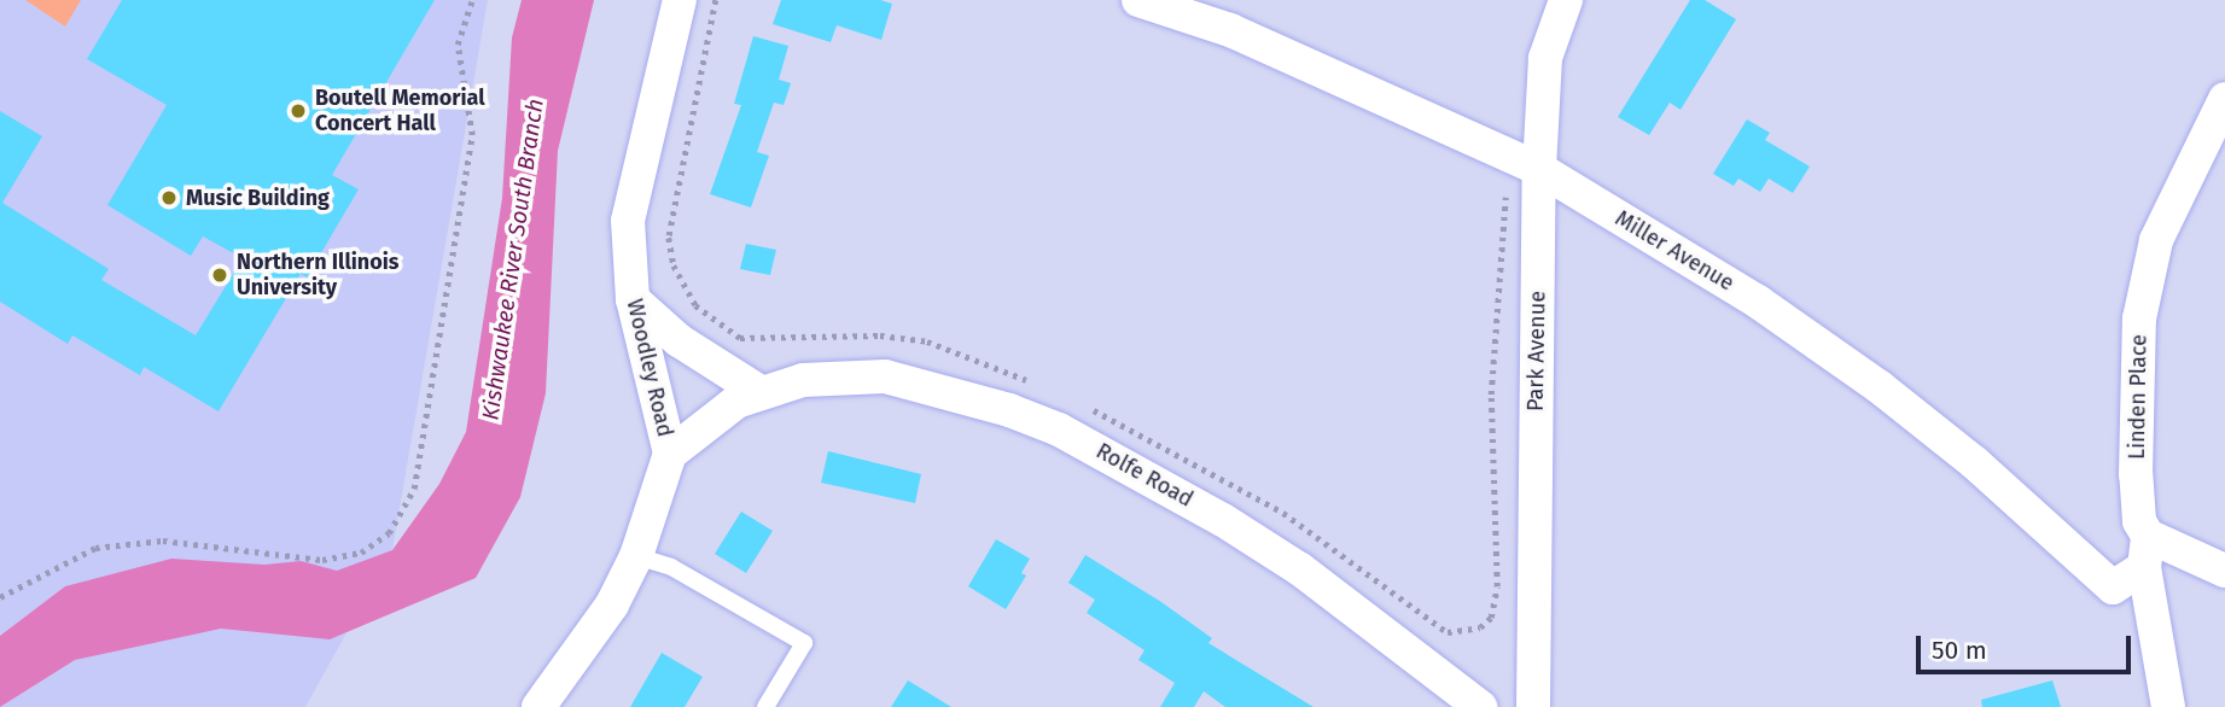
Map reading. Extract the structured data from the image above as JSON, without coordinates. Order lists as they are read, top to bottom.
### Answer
{
  "streets": {
    "street": [
      "Miller Avenue",
      "Park Avenue",
      "Woodley Road",
      "Linden Place",
      "Rolfe Road"
    ]
  },
  "crossings": [
    ["Miller Avenue", "Park Avenue"],
    ["Miller Avenue", "Linden Place"],
    ["Woodley Road", "Rolfe Road"]
  ],
  "water": ["Kishwaukee River South Branch"],
  "places": ["Boutell Memorial Concert Hall", "Music Building", "Northern Illinois University"],
  "scale_bar": "50 m"
}
